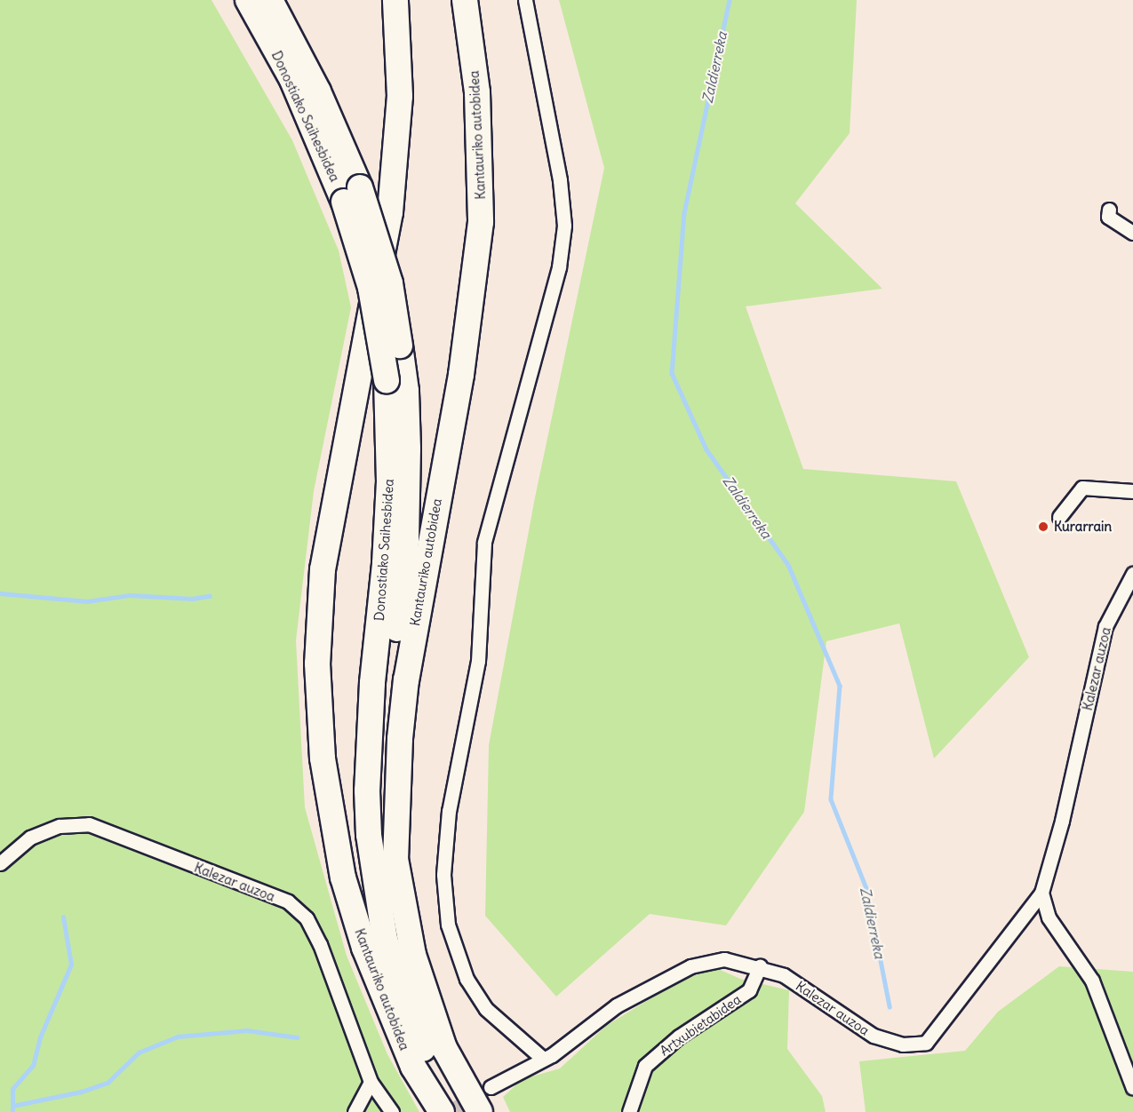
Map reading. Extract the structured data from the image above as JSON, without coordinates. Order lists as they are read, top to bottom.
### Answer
{
  "streets": {
    "highway": ["Donostiako Saihesbidea", "Kantauriko autobidea"],
    "street": ["Kalezar auzoa", "Artxubietabidea"]
  },
  "crossings": [
    ["Donostiako Saihesbidea", "Kantauriko autobidea"],
    ["Kalezar auzoa", "Artxubietabidea"]
  ],
  "water": ["Zaldierreka"],
  "places": ["Kurarrain"]
}
